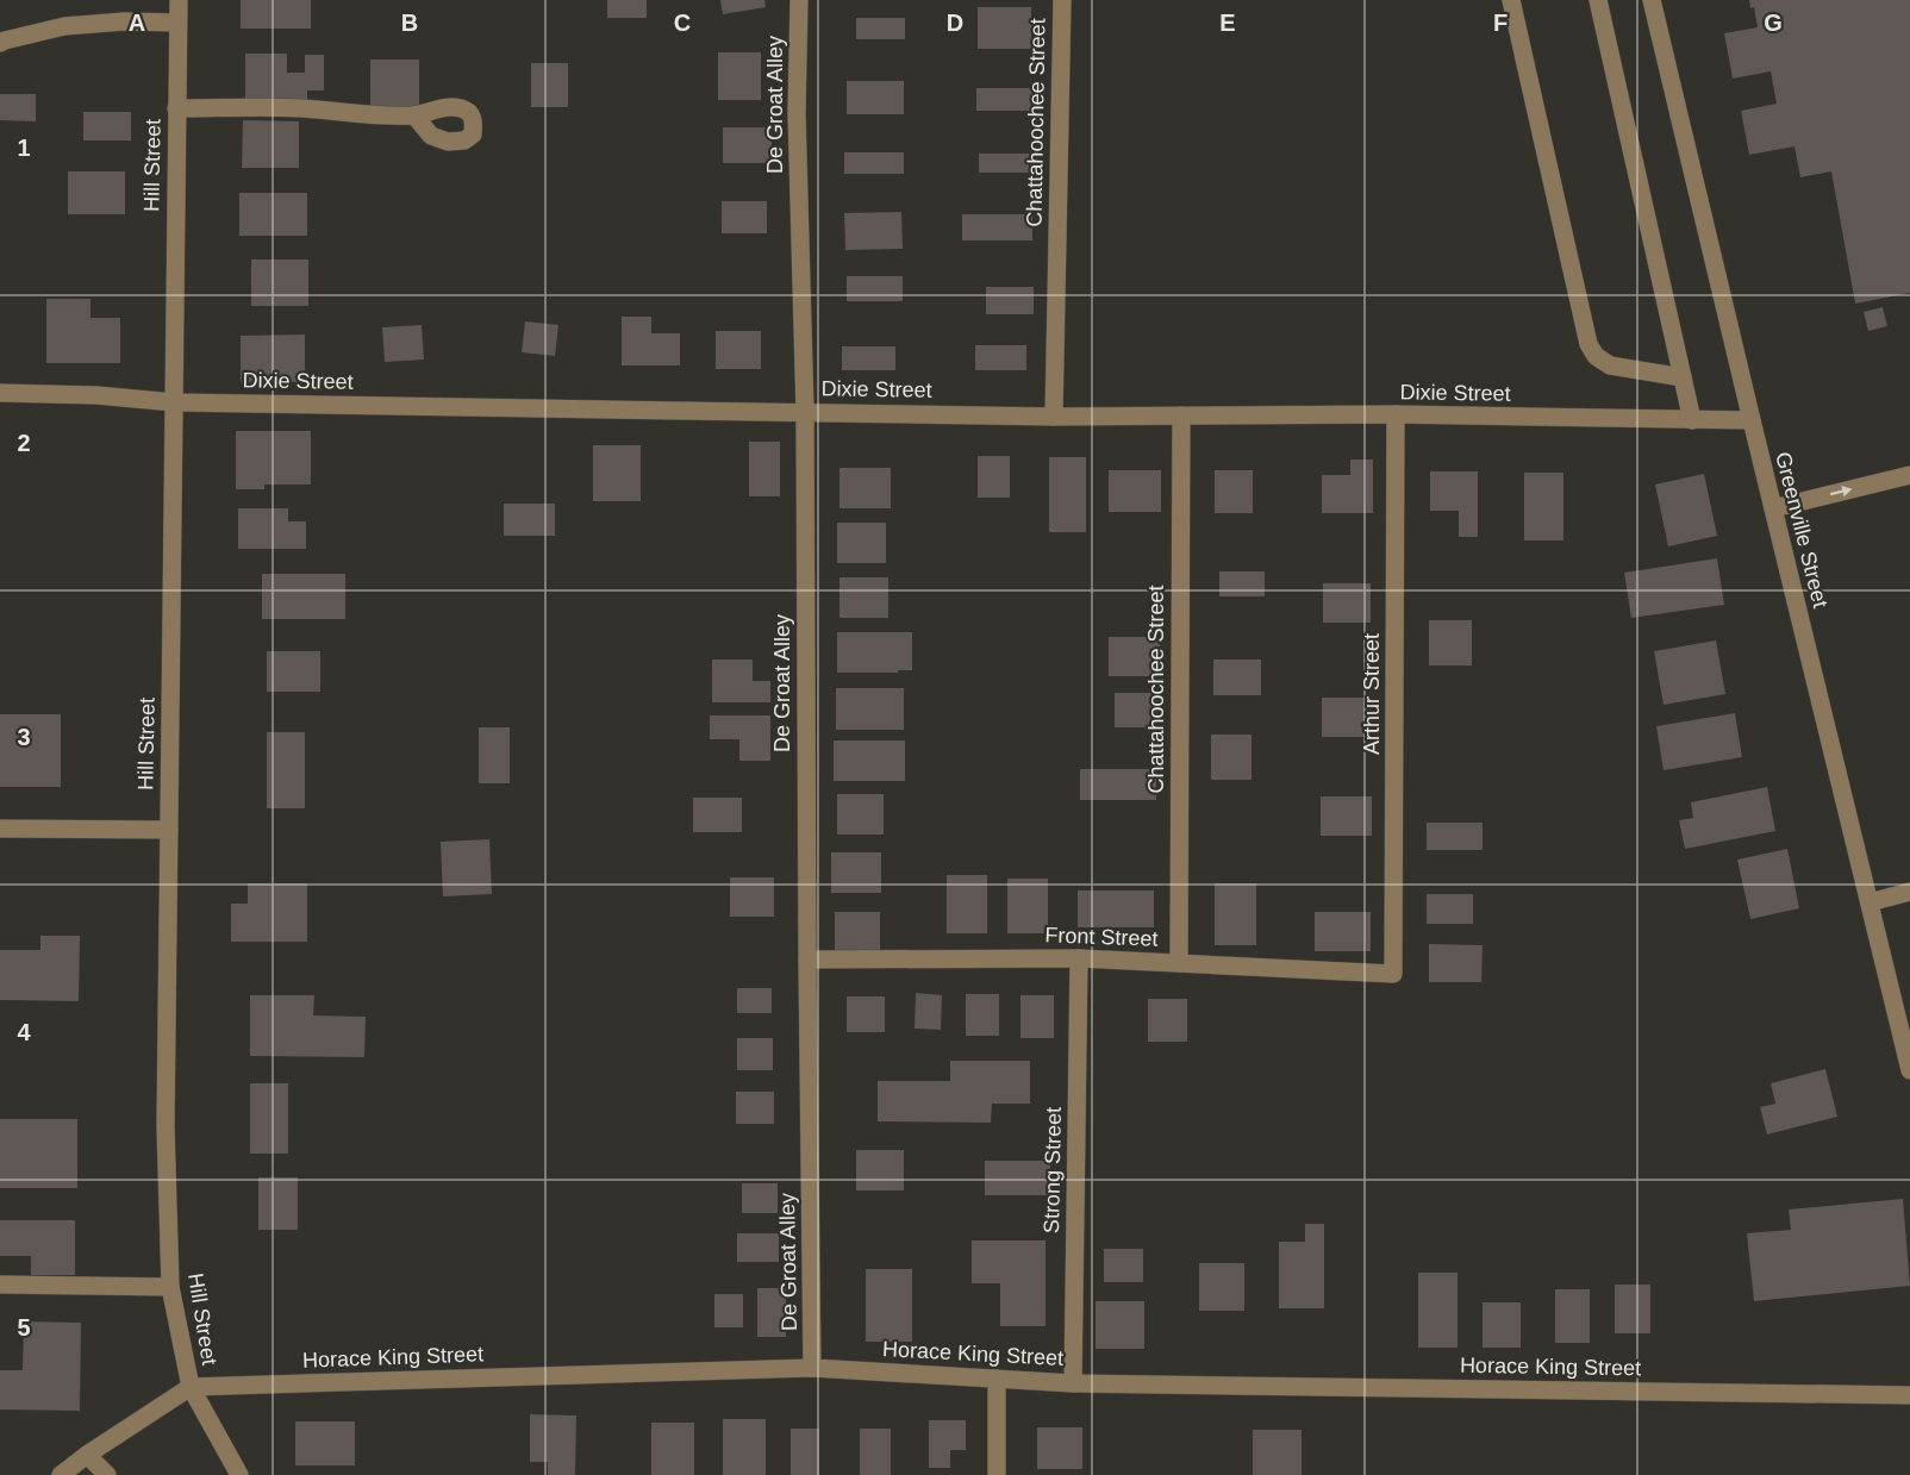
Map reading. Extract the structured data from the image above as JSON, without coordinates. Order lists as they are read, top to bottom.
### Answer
{
  "streets": {
    "street": [
      "De Groat Alley",
      "Chattahoochee Street",
      "Hill Street",
      "Dixie Street",
      "Greenville Street",
      "Arthur Street",
      "Front Street",
      "Strong Street",
      "Horace King Street"
    ]
  },
  "crossings": [
    ["De Groat Alley", "Dixie Street"],
    ["De Groat Alley", "Front Street"],
    ["De Groat Alley", "Horace King Street"],
    ["Chattahoochee Street", "Dixie Street"],
    ["Chattahoochee Street", "Front Street"],
    ["Hill Street", "Dixie Street"],
    ["Hill Street", "Horace King Street"],
    ["Dixie Street", "Greenville Street"],
    ["Dixie Street", "Arthur Street"],
    ["Arthur Street", "Front Street"],
    ["Front Street", "Strong Street"],
    ["Strong Street", "Horace King Street"]
  ],
  "grid": {
    "columns": [
      "A",
      "B",
      "C",
      "D",
      "E",
      "F",
      "G"
    ],
    "rows": [
      "1",
      "2",
      "3",
      "4",
      "5"
    ]
  }
}
